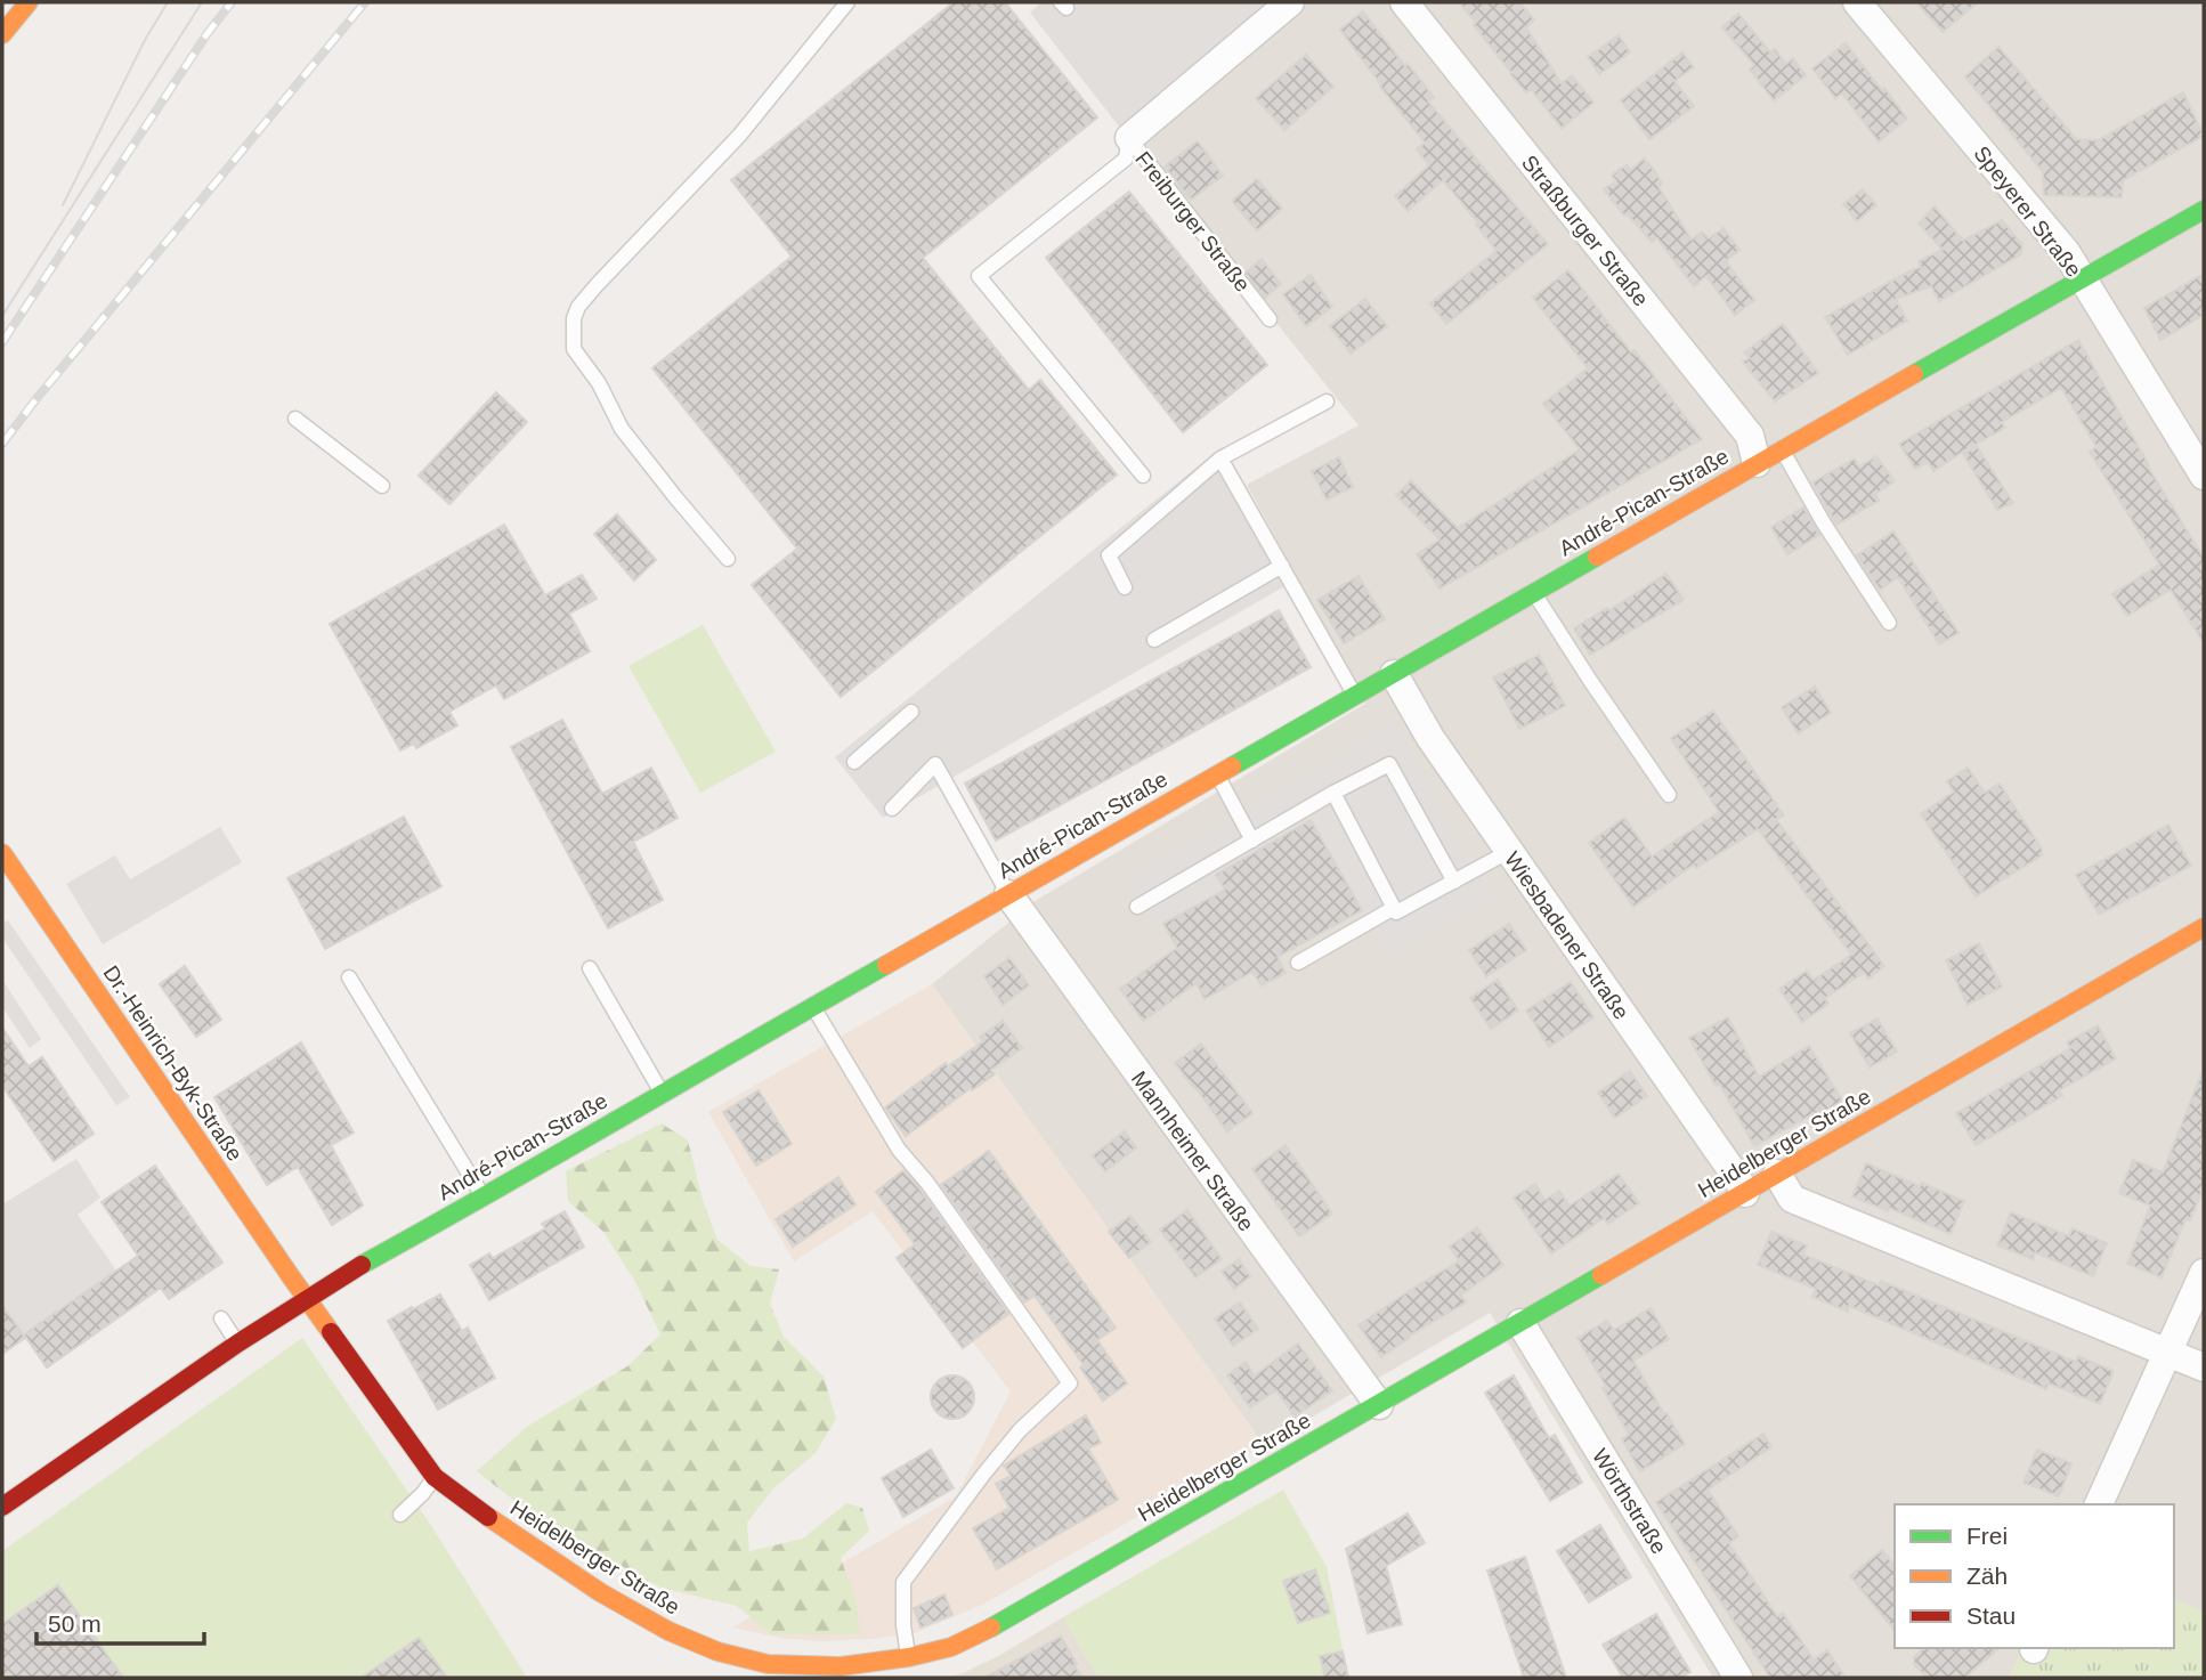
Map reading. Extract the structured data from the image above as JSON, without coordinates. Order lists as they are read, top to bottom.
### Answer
{
  "streets": {
    "street": [
      "Speyerer Straße",
      "Freiburger Straße",
      "Straßburger Straße",
      "André-Pican-Straße",
      "Wiesbadener Straße",
      "Dr.-Heinrich-Byk-Straße",
      "Heidelberger Straße",
      "Mannheimer Straße",
      "Wörthstraße"
    ]
  },
  "crossings": [
    ["Speyerer Straße", "André-Pican-Straße"],
    ["Straßburger Straße", "André-Pican-Straße"],
    ["André-Pican-Straße", "Wiesbadener Straße"],
    ["André-Pican-Straße", "Dr.-Heinrich-Byk-Straße"],
    ["André-Pican-Straße", "Heidelberger Straße"],
    ["André-Pican-Straße", "Mannheimer Straße"],
    ["Wiesbadener Straße", "Heidelberger Straße"],
    ["Dr.-Heinrich-Byk-Straße", "Heidelberger Straße"],
    ["Heidelberger Straße", "Mannheimer Straße"],
    ["Heidelberger Straße", "Wörthstraße"]
  ],
  "legend": ["Frei", "Zäh", "Stau"],
  "scale_bar": "50 m"
}
